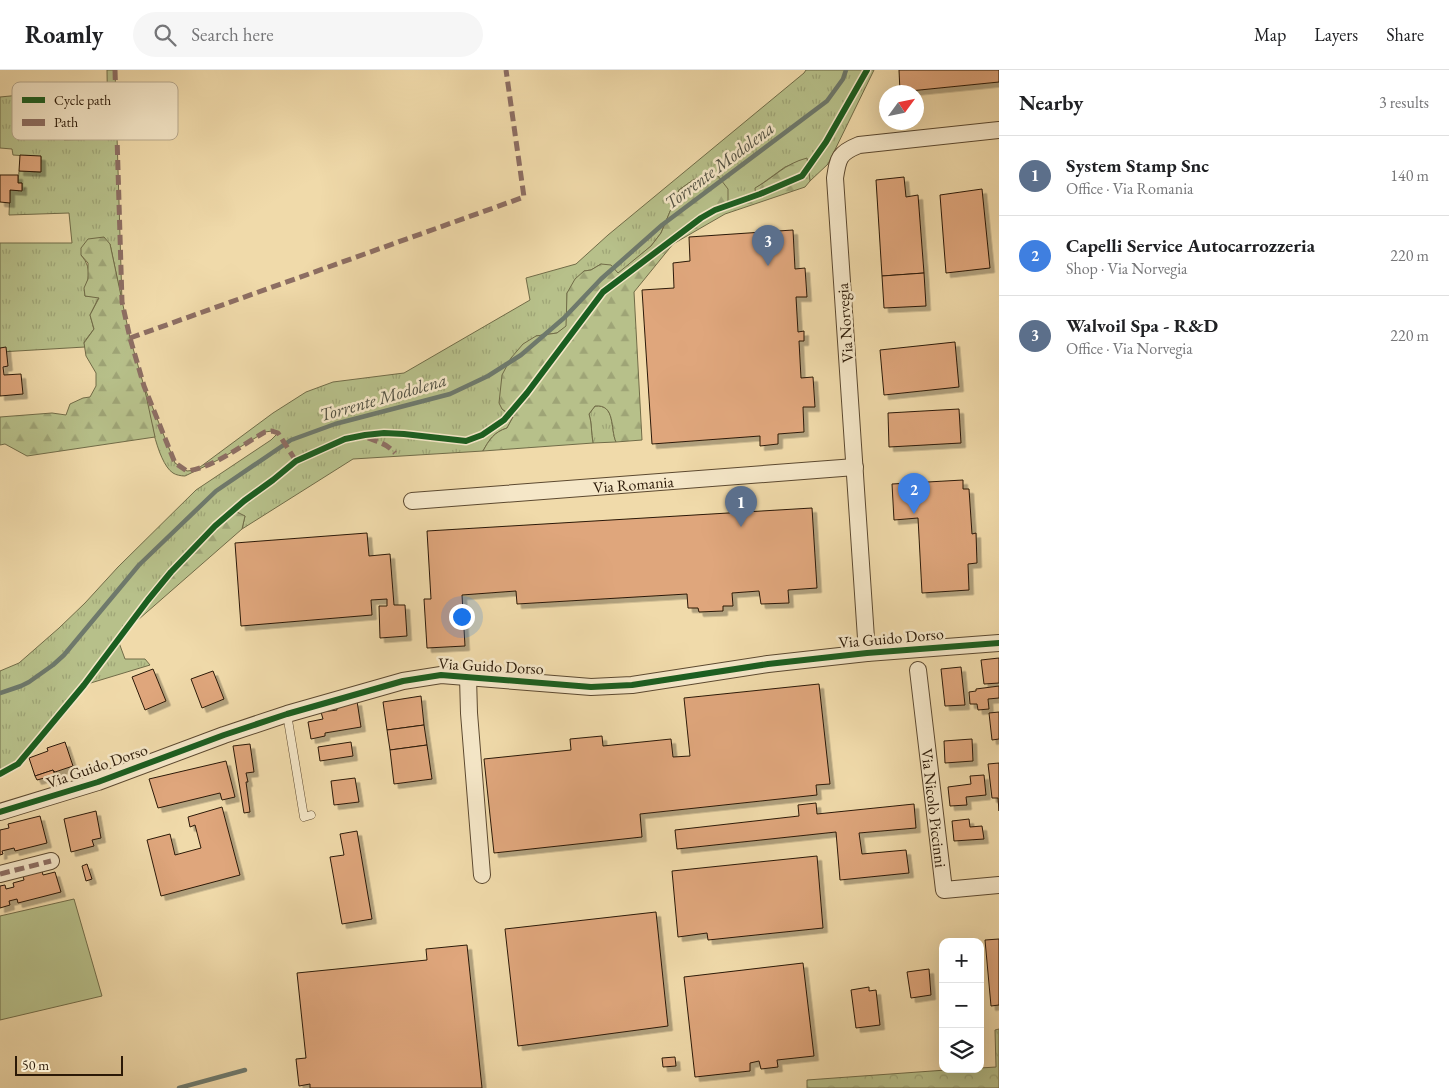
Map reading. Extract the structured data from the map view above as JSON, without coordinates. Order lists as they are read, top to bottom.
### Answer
{
  "streets": {
    "street": [
      "Via Norvegia",
      "Via Romania",
      "Via Guido Dorso",
      "Via Nicolò Piccinni"
    ]
  },
  "crossings": [
    ["Via Norvegia", "Via Romania"],
    ["Via Norvegia", "Via Guido Dorso"]
  ],
  "water": ["Torrente Modolena"],
  "legend": ["Cycle path", "Path"],
  "scale_bar": "50 m",
  "north": "top right",
  "page": {
    "header": "Roamly",
    "search": "Search here",
    "nav": ["Map", "Layers", "Share"],
    "heading": ["Nearby", "3 results"],
    "list": [
      {
        "mark": "1",
        "name": "System Stamp Snc",
        "note": "Office · Via Romania",
        "value": "140 m"
      },
      {
        "mark": "2",
        "name": "Capelli Service Autocarrozzeria",
        "note": "Shop · Via Norvegia",
        "value": "220 m"
      },
      {
        "mark": "3",
        "name": "Walvoil Spa - R&D",
        "note": "Office · Via Norvegia",
        "value": "220 m"
      }
    ],
    "pins": ["3", "2", "1"],
    "map_buttons": ["+", "−"],
    "scale": "50 m"
  }
}
